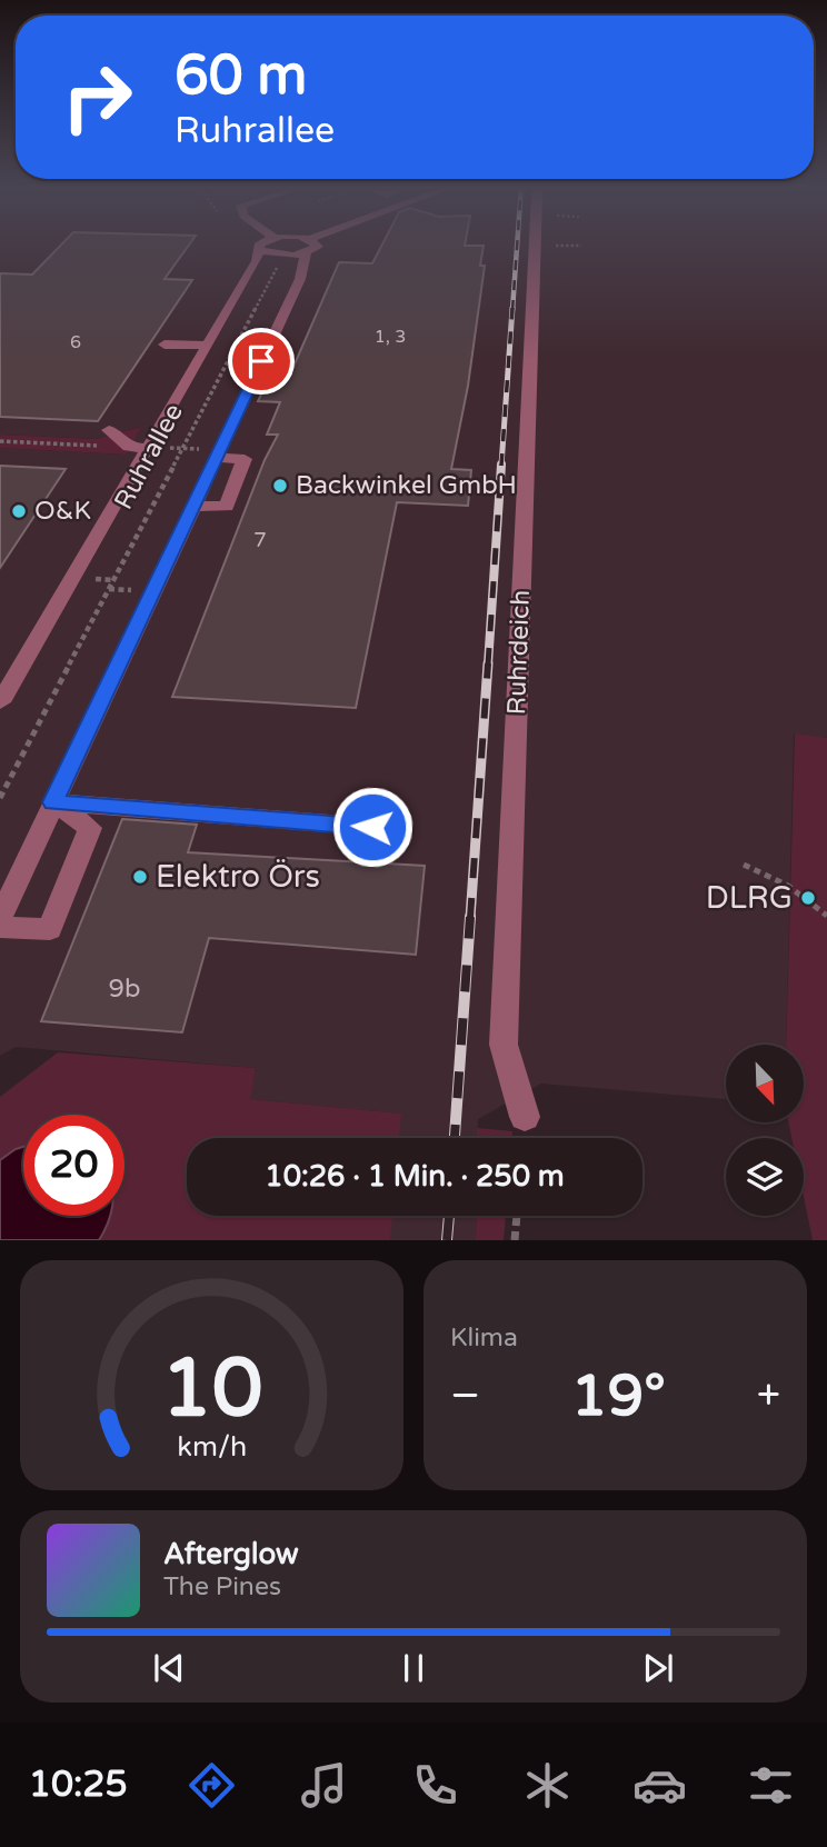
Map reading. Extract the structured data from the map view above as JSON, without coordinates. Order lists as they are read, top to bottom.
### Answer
{
  "streets": {
    "street": ["Ruhrallee", "Ruhrdeich"]
  },
  "places": [
    "Backwinkel GmbH",
    "O&K",
    "Elektro Örs",
    "DLRG"
  ],
  "house_numbers": [
    "1, 3",
    "6",
    "7",
    "9b"
  ],
  "north": "bottom right",
  "page": {
    "turn": ["60 m", "Ruhrallee"],
    "limit": "20",
    "trip": "10:26 · 1 Min. · 250 m",
    "tile": "Klima",
    "heat": ["−", "19°", "+"],
    "song": ["Afterglow", "The Pines"],
    "tabs": "10:25",
    "gauge": ["10", "km/h"]
  }
}
